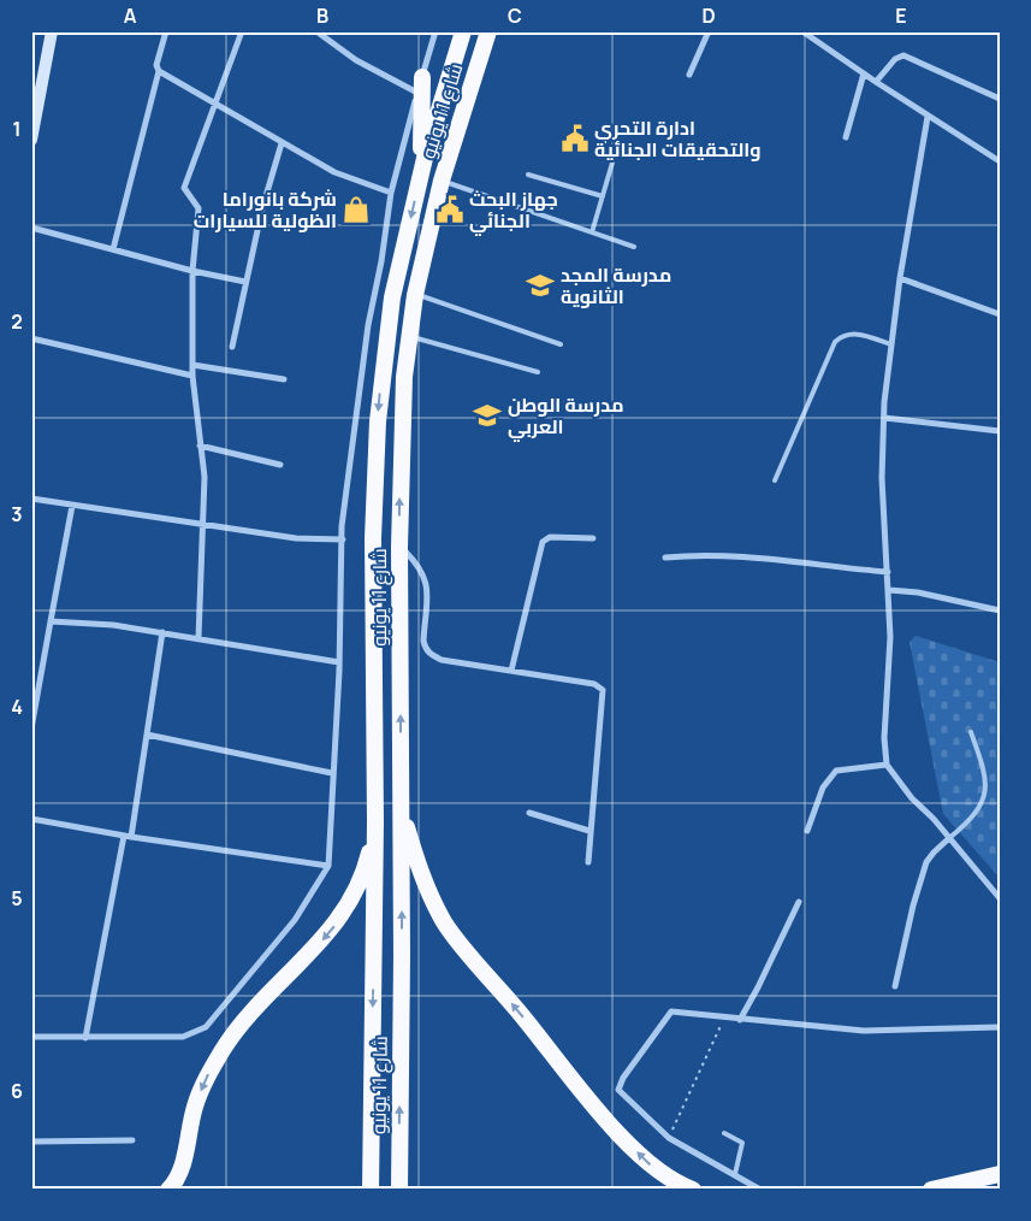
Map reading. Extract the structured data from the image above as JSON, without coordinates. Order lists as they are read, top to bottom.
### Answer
{
  "streets": {
    "highway": ["شارع 11 يونيو"]
  },
  "places": {
    "public building": ["ادارة التحري والتحقيقات الجنائية", "جهاز البحث الجنائي"],
    "shop": ["شركة بانوراما الظولية للسيارات"],
    "school or university": ["مدرسة المجد الثانوية", "مدرسة الوطن العربي"]
  },
  "grid": {
    "columns": [
      "A",
      "B",
      "C",
      "D",
      "E"
    ],
    "rows": [
      "1",
      "2",
      "3",
      "4",
      "5",
      "6"
    ]
  }
}
